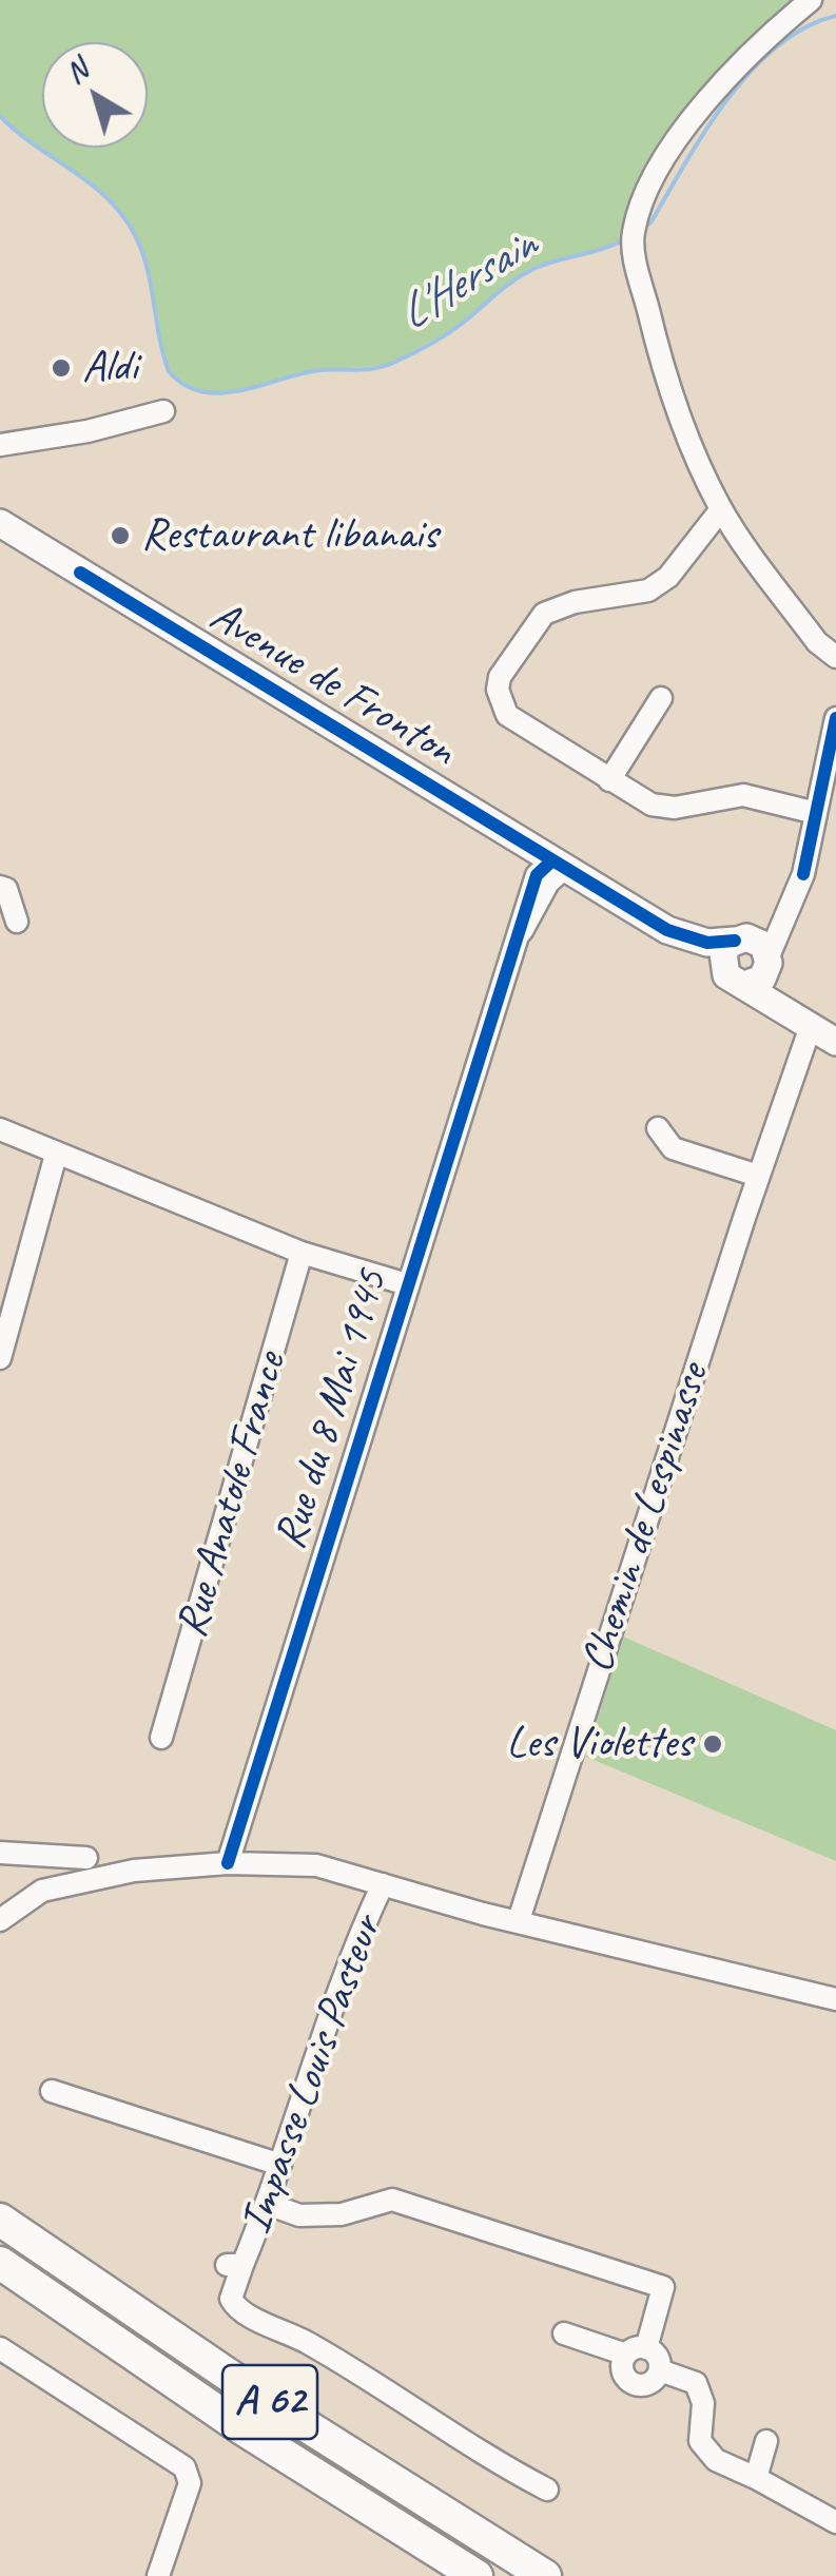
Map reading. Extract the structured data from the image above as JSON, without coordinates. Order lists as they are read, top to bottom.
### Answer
{
  "streets": {
    "highway": ["A 62"],
    "main road": ["Avenue de Fronton"],
    "street": [
      "Rue du 8 Mai 1945",
      "Rue Anatole France",
      "Chemin de Lespinasse",
      "Impasse Louis Pasteur"
    ]
  },
  "crossings": [
    ["Avenue de Fronton", "Rue du 8 Mai 1945"]
  ],
  "water": ["L'Hersain"],
  "places": ["Aldi", "Restaurant libanais", "Les Violettes"],
  "north": "top left"
}
